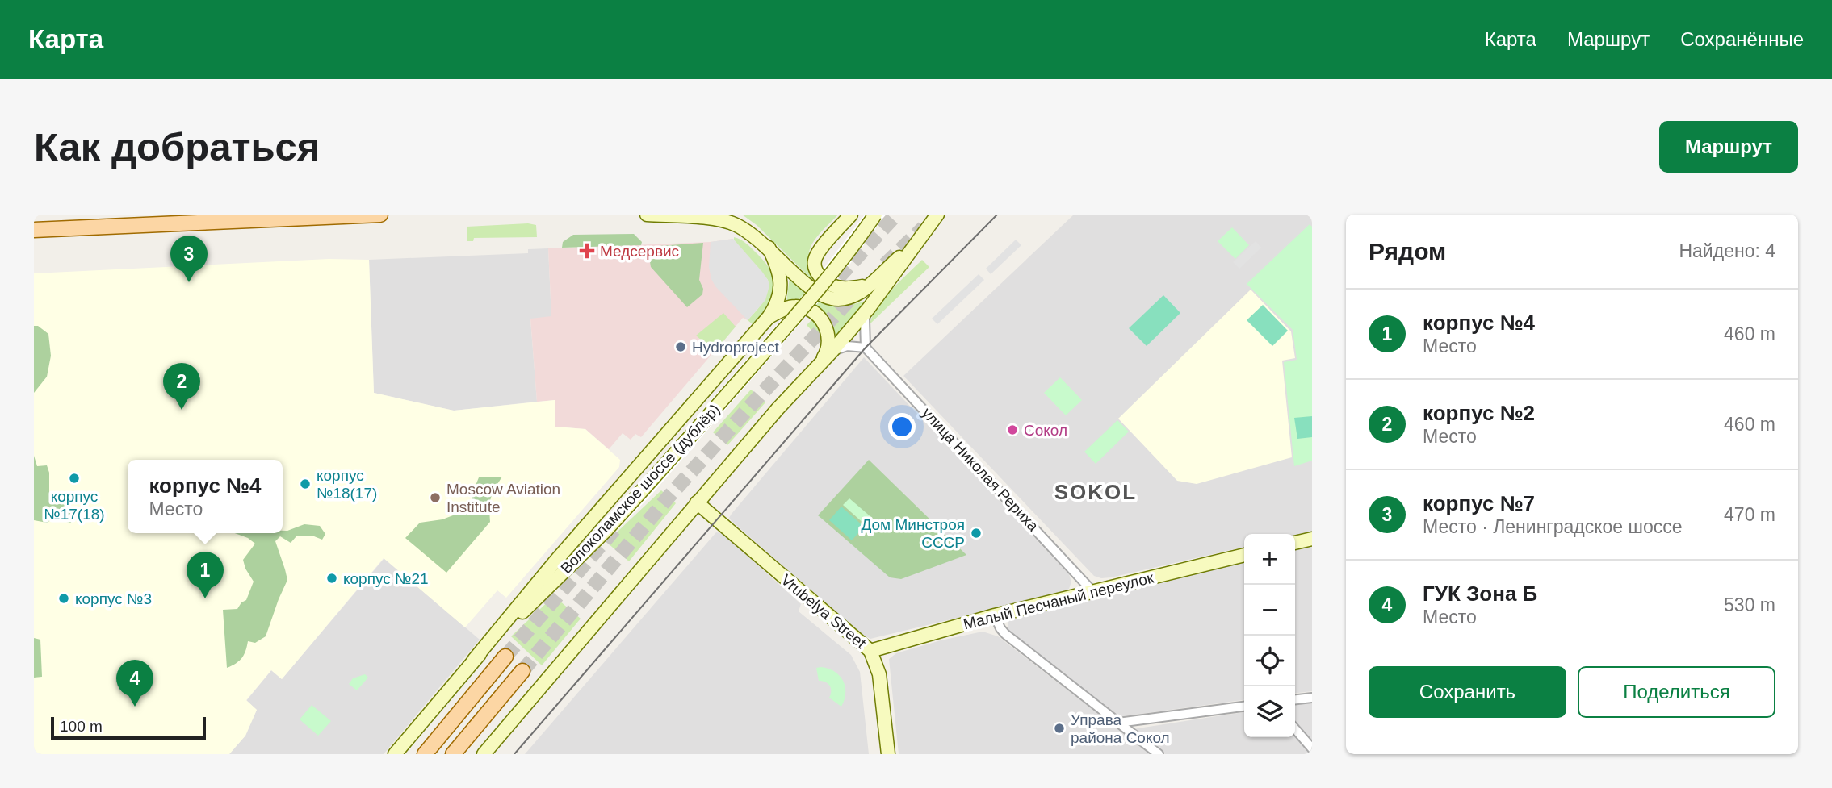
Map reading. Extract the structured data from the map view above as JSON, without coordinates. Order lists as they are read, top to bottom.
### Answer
{
  "streets": {
    "main road": ["Волоколамское шоссе (дублёр)", "Малый Песчаный переулок", "Vrubelya Street"],
    "street": ["улица Николая Рериха"]
  },
  "crossings": [
    ["улица Николая Рериха", "Малый Песчаный переулок"],
    ["Малый Песчаный переулок", "Vrubelya Street"]
  ],
  "districts": ["SOKOL"],
  "places": {
    "health": ["Медсервис"],
    "other": [
      "Hydroproject",
      "Сокол",
      "корпус №17(18)",
      "корпус №18(17)",
      "Moscow Aviation Institute",
      "Дом Минстроя СССР",
      "корпус №21",
      "корпус №3",
      "Управа района Сокол"
    ]
  },
  "scale_bar": "100 m",
  "page": {
    "header": "Карта",
    "nav": ["Карта", "Маршрут", "Сохранённые"],
    "buttons": [
      "Маршрут",
      ["Сохранить", "Поделиться"]
    ],
    "title": "Как добраться",
    "heading": ["Рядом", "Найдено: 4"],
    "pins": [
      "3",
      "2",
      "1",
      "4"
    ],
    "list": [
      {
        "mark": "1",
        "name": "корпус №4",
        "note": "Место",
        "value": "460 m"
      },
      {
        "mark": "2",
        "name": "корпус №2",
        "note": "Место",
        "value": "460 m"
      },
      {
        "mark": "3",
        "name": "корпус №7",
        "note": "Место · Ленинградское шоссе",
        "value": "470 m"
      },
      {
        "mark": "4",
        "name": "ГУК Зона Б",
        "note": "Место",
        "value": "530 m"
      }
    ],
    "popup": ["корпус №4", "Место"],
    "map_buttons": ["+", "−"],
    "scale": "100 m"
  }
}
